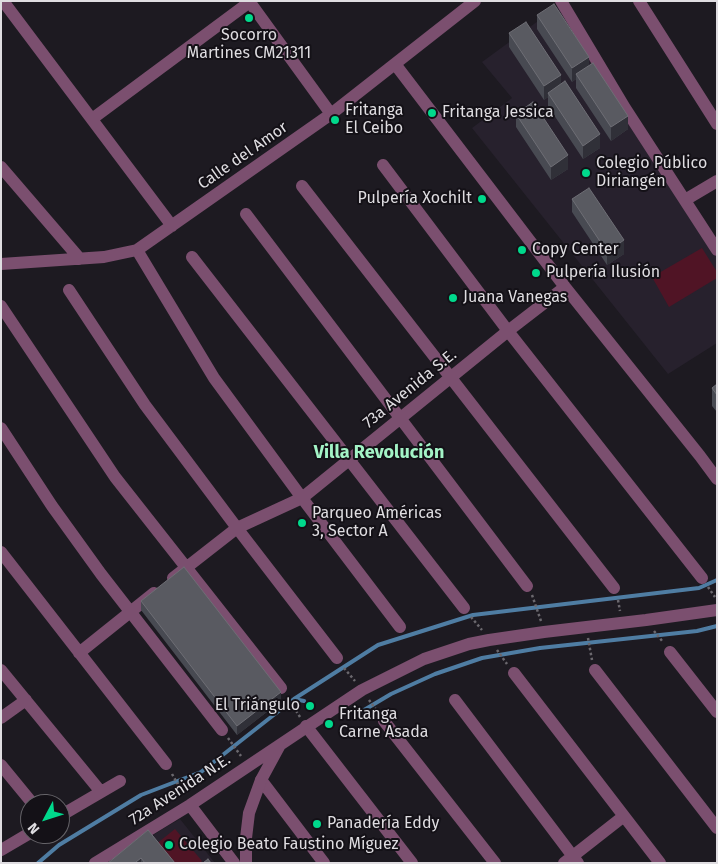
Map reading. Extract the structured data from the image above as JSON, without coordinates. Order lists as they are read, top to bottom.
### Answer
{
  "streets": {
    "street": ["Calle del Amor", "73a Avenida S.E.", "72a Avenida N.E."]
  },
  "districts": ["Villa Revolución"],
  "places": [
    "Socorro Martines CM21311",
    "Fritanga Jessica",
    "Fritanga El Ceibo",
    "Colegio Público Diriangén",
    "Pulpería Xochilt",
    "Copy Center",
    "Pulpería Ilusión",
    "Juana Vanegas",
    "Parqueo Américas 3, Sector A",
    "El Triángulo",
    "Fritanga Carne Asada",
    "Panadería Eddy",
    "Colegio Beato Faustino Míguez"
  ],
  "north": "bottom left"
}
